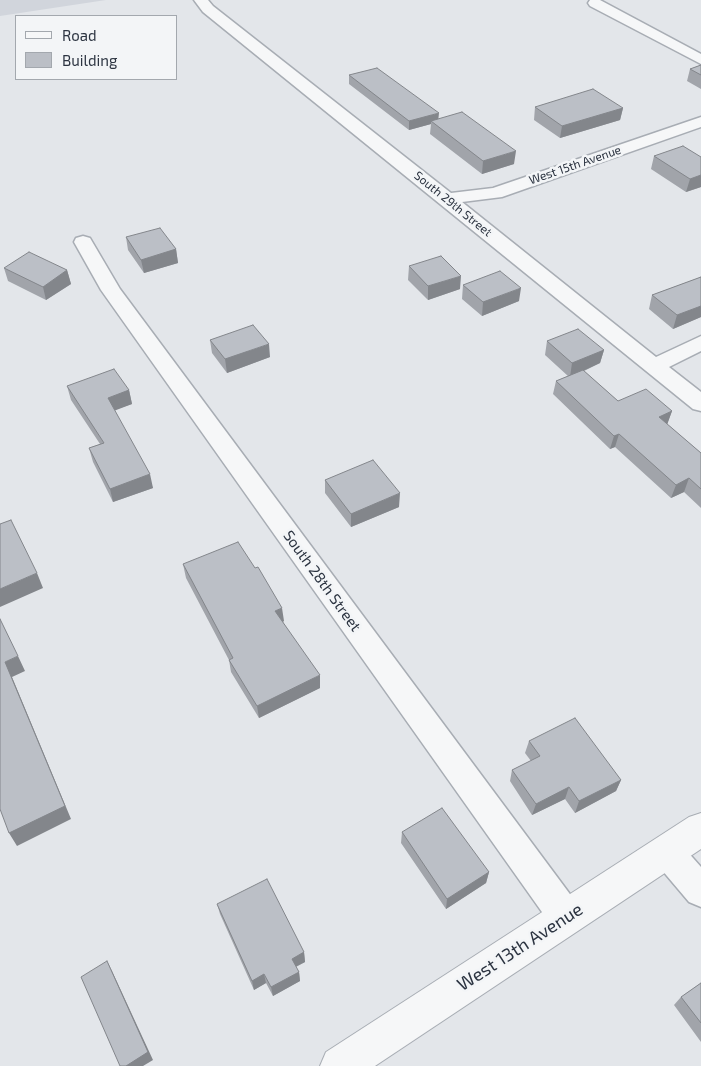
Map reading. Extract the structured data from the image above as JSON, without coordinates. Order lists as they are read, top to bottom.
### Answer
{
  "streets": {
    "street": [
      "West 15th Avenue",
      "South 29th Street",
      "South 28th Street",
      "West 13th Avenue"
    ]
  },
  "crossings": [
    ["West 15th Avenue", "South 29th Street"],
    ["South 28th Street", "West 13th Avenue"]
  ],
  "legend": ["Road", "Building"]
}
